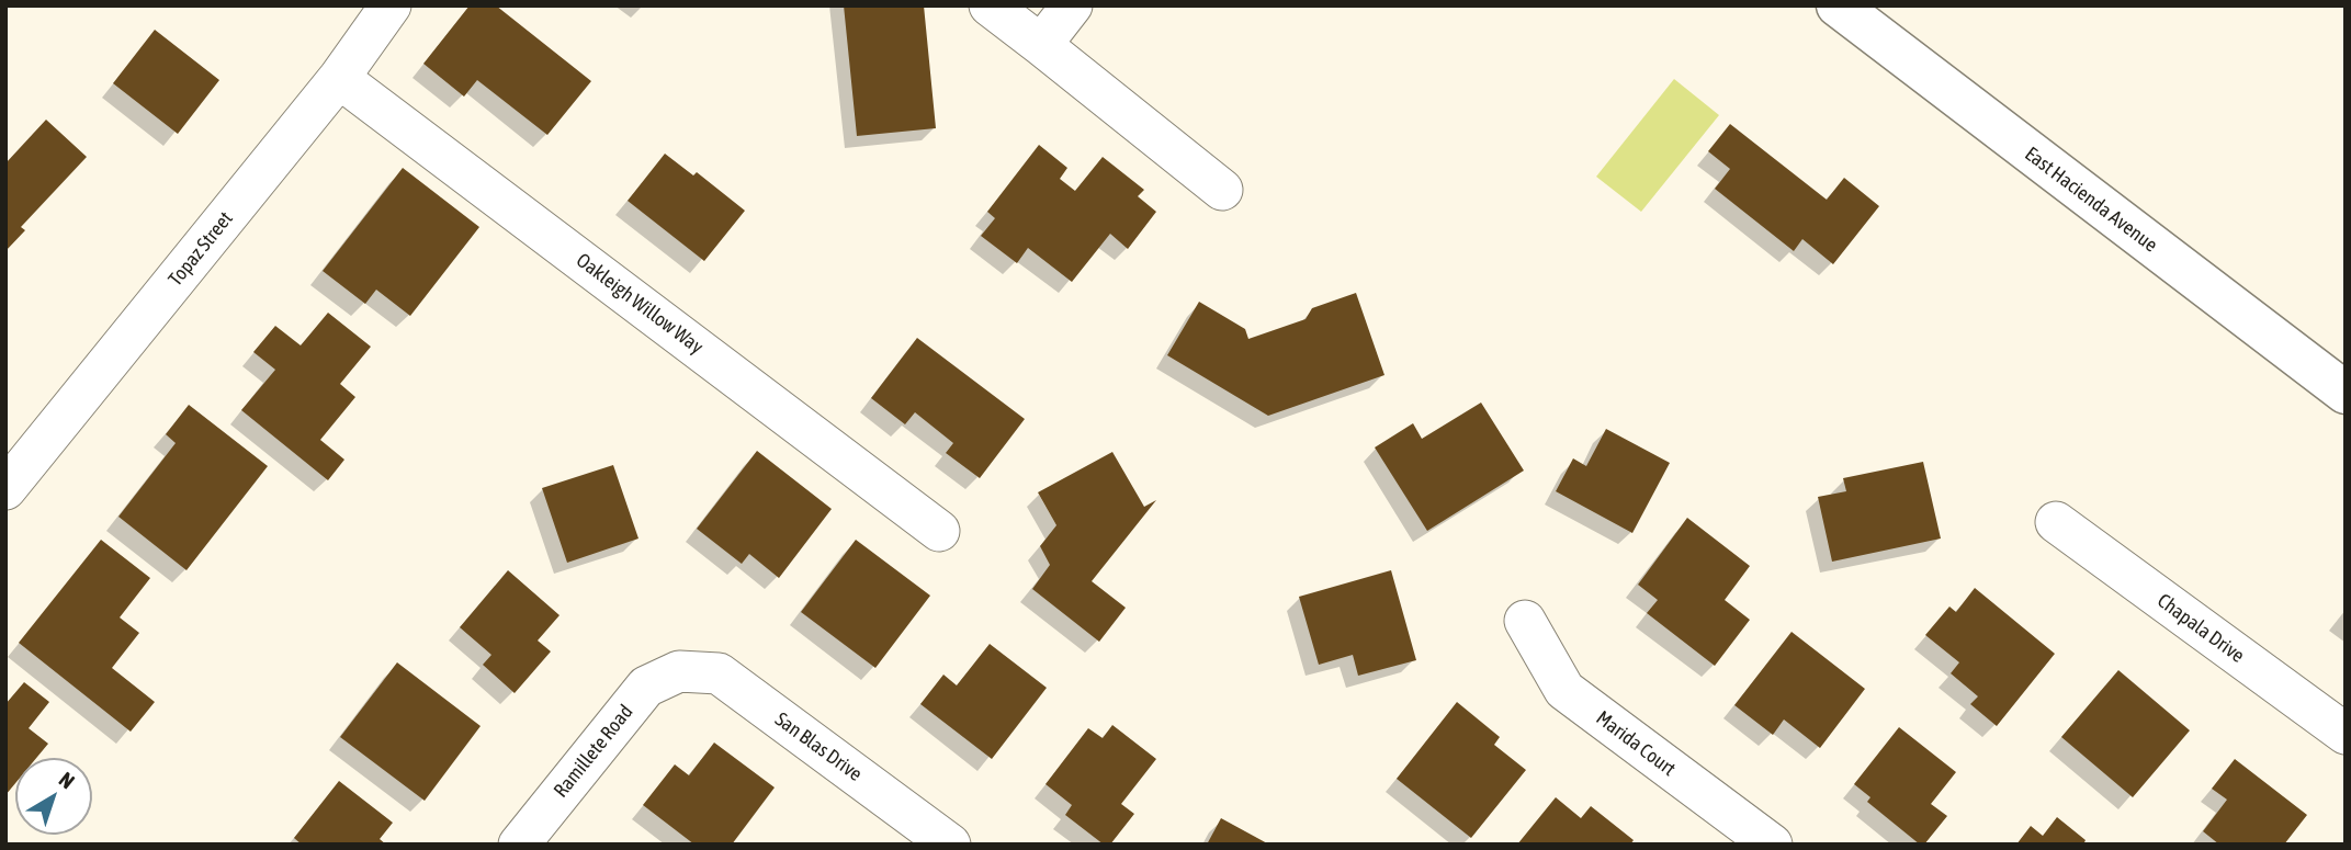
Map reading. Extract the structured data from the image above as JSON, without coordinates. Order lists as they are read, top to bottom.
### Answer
{
  "streets": {
    "main road": ["East Hacienda Avenue"],
    "street": [
      "Topaz Street",
      "Oakleigh Willow Way",
      "Chapala Drive",
      "Marida Court",
      "San Blas Drive",
      "Ramillete Road"
    ]
  },
  "crossings": [
    ["Topaz Street", "Oakleigh Willow Way"],
    ["San Blas Drive", "Ramillete Road"]
  ],
  "north": "top right"
}
